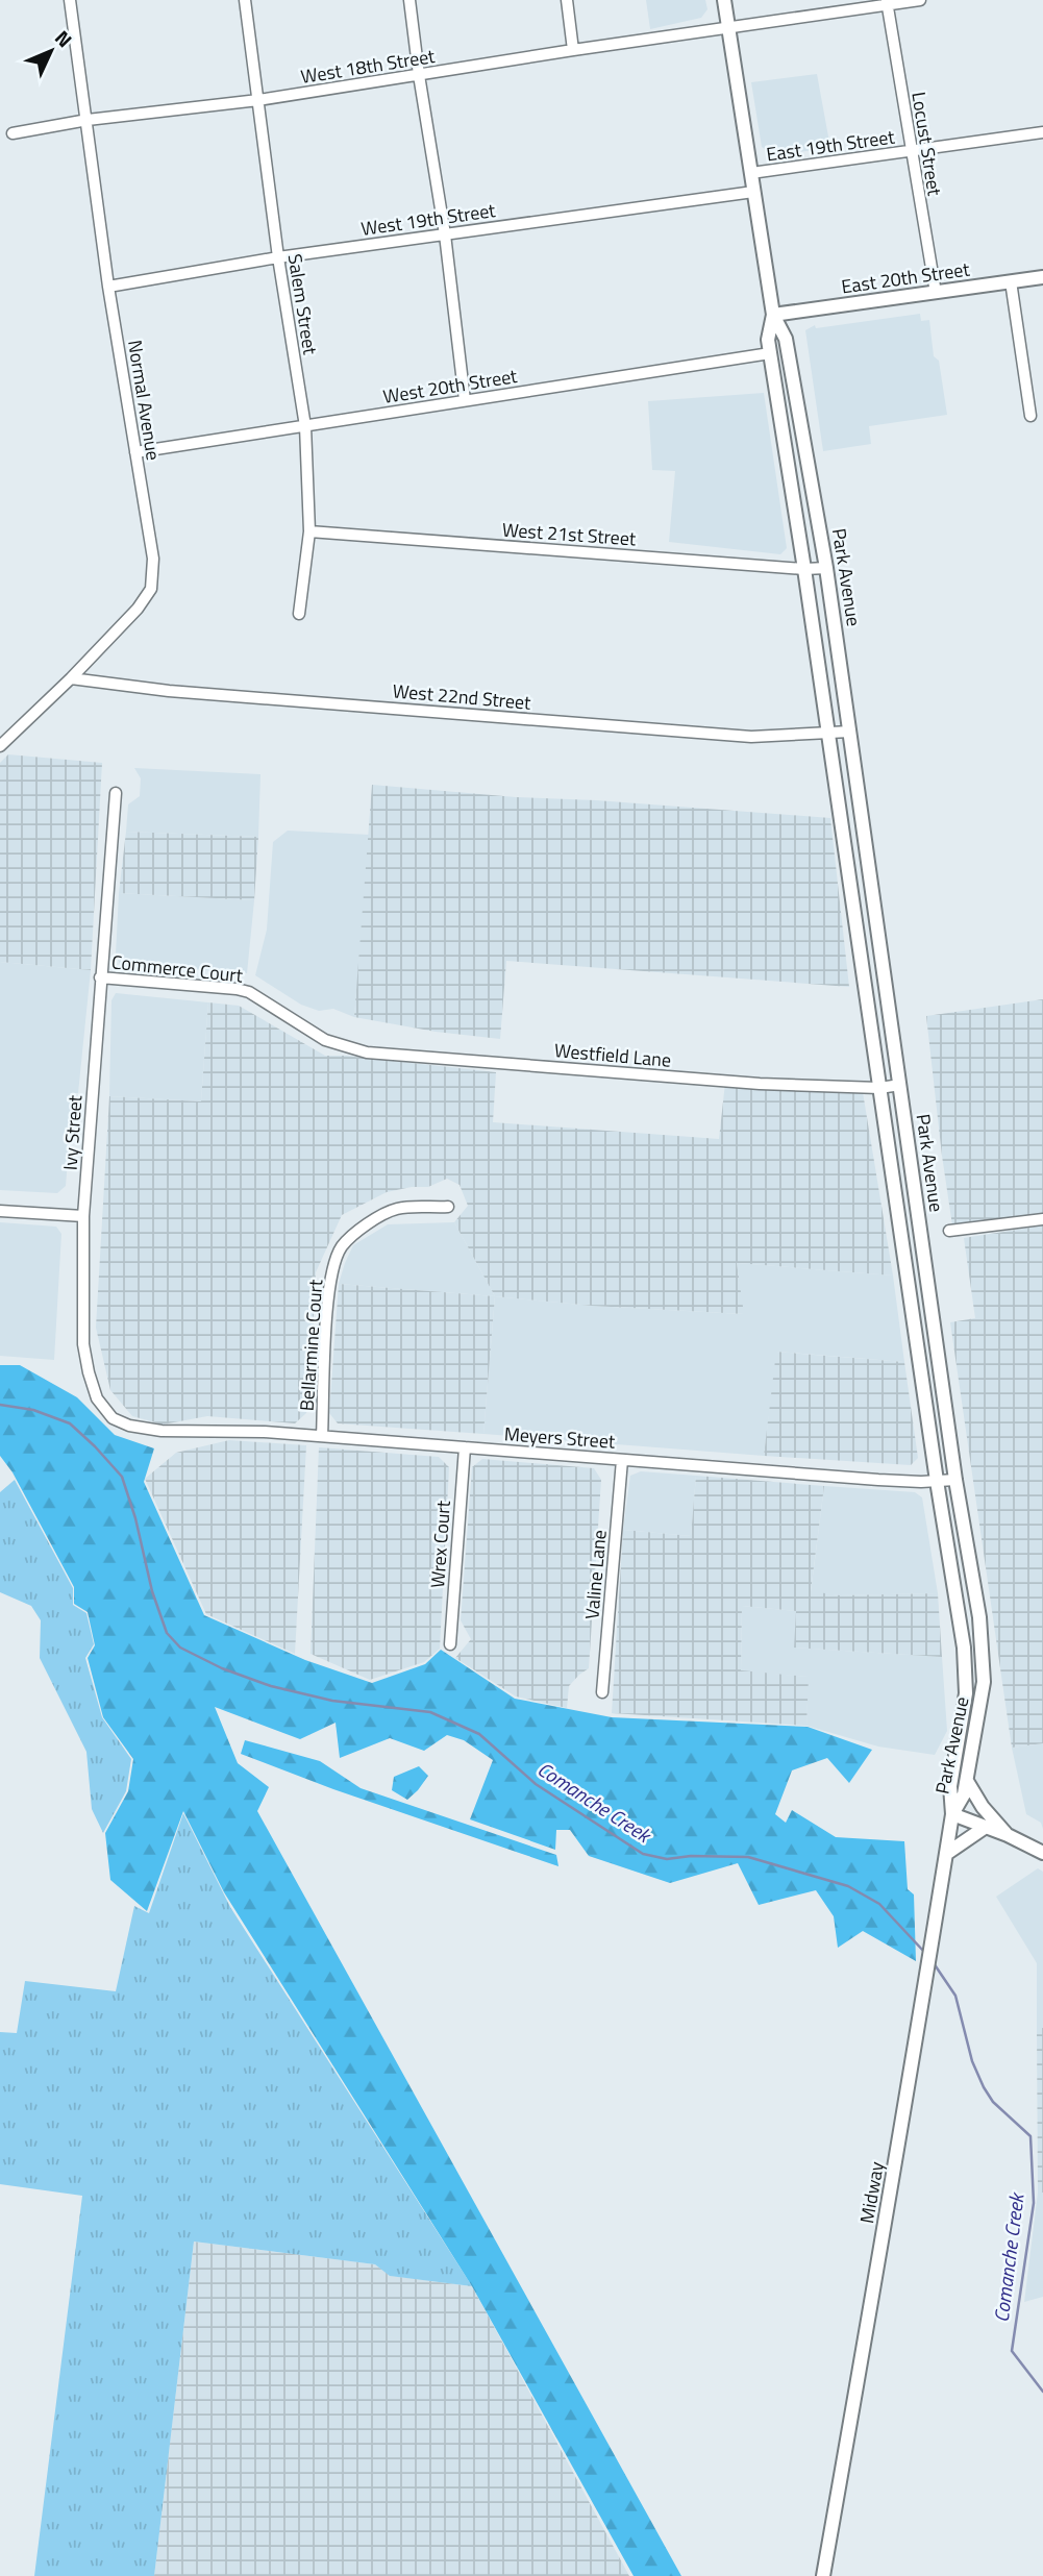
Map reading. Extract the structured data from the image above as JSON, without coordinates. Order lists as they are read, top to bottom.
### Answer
{
  "streets": {
    "main road": ["East 20th Street", "Park Avenue", "Midway"],
    "street": [
      "West 18th Street",
      "Locust Street",
      "East 19th Street",
      "West 19th Street",
      "Salem Street",
      "West 20th Street",
      "Normal Avenue",
      "West 21st Street",
      "West 22nd Street",
      "Commerce Court",
      "Westfield Lane",
      "Ivy Street",
      "Bellarmine Court",
      "Meyers Street",
      "Wrex Court",
      "Valine Lane"
    ]
  },
  "crossings": [
    ["West 18th Street", "Locust Street"],
    ["West 18th Street", "Salem Street"],
    ["West 18th Street", "Normal Avenue"],
    ["West 18th Street", "Park Avenue"],
    ["Locust Street", "East 19th Street"],
    ["Locust Street", "East 20th Street"],
    ["East 19th Street", "Park Avenue"],
    ["West 19th Street", "Salem Street"],
    ["West 19th Street", "Normal Avenue"],
    ["West 19th Street", "Park Avenue"],
    ["East 20th Street", "Park Avenue"],
    ["Salem Street", "West 20th Street"],
    ["Salem Street", "West 21st Street"],
    ["West 20th Street", "Normal Avenue"],
    ["West 20th Street", "Park Avenue"],
    ["Normal Avenue", "West 22nd Street"],
    ["West 21st Street", "Park Avenue"],
    ["Park Avenue", "West 22nd Street"],
    ["Park Avenue", "Westfield Lane"],
    ["Park Avenue", "Meyers Street"],
    ["Park Avenue", "Midway"],
    ["Commerce Court", "Westfield Lane"],
    ["Commerce Court", "Ivy Street"],
    ["Ivy Street", "Meyers Street"],
    ["Bellarmine Court", "Meyers Street"],
    ["Meyers Street", "Wrex Court"],
    ["Meyers Street", "Valine Lane"]
  ],
  "water": ["Comanche Creek"],
  "north": "top right"
}
